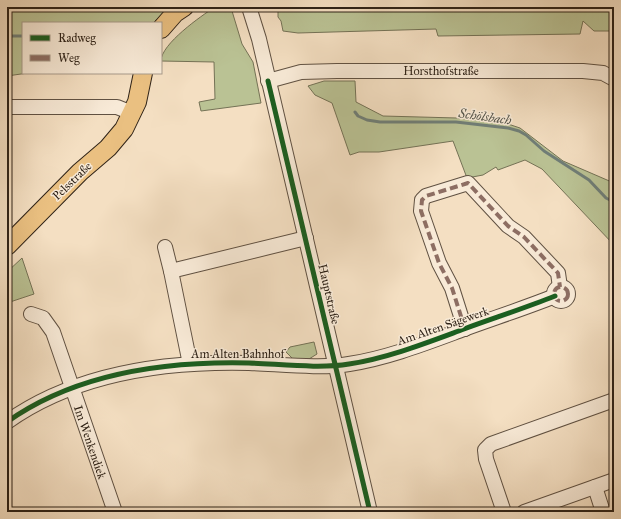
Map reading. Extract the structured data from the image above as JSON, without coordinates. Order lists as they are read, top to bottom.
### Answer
{
  "streets": {
    "main road": ["Pelsstraße"],
    "street": [
      "Horsthofstraße",
      "Hauptstraße",
      "Am Alten Sägewerk",
      "Am Alten Bahnhof",
      "Im Wenkendiek"
    ]
  },
  "crossings": [
    ["Horsthofstraße", "Hauptstraße"],
    ["Hauptstraße", "Am Alten Sägewerk"],
    ["Hauptstraße", "Am Alten Bahnhof"],
    ["Am Alten Sägewerk", "Am Alten Bahnhof"],
    ["Am Alten Bahnhof", "Im Wenkendiek"]
  ],
  "water": ["Schölsbach"],
  "legend": ["Radweg", "Weg"]
}
